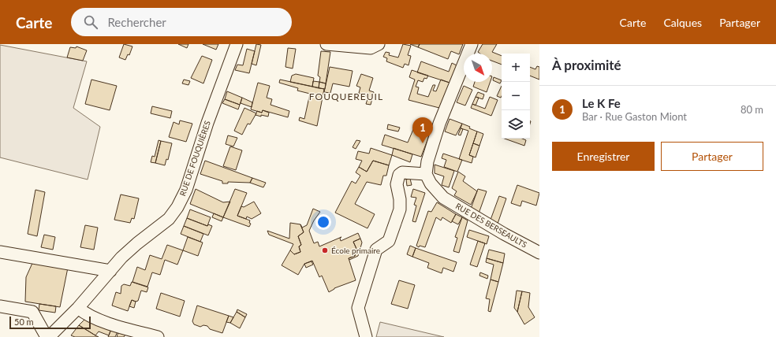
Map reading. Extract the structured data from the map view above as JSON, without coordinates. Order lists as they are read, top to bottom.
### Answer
{
  "streets": {
    "street": ["RUE DE FOUQUIÈRES", "RUE DES BERSEAULTS"]
  },
  "districts": ["FOUQUEREUIL"],
  "places": ["École primaire"],
  "scale_bar": "50 m",
  "north": "bottom right",
  "page": {
    "header": "Carte",
    "search": "Rechercher",
    "nav": ["Carte", "Calques", "Partager"],
    "heading": "À proximité",
    "map_buttons": ["+", "−"],
    "list": [
      {
        "mark": "1",
        "name": "Le K Fe",
        "note": "Bar · Rue Gaston Miont",
        "value": "80 m"
      }
    ],
    "pins": "1",
    "buttons": ["Enregistrer", "Partager"],
    "scale": "50 m"
  }
}
